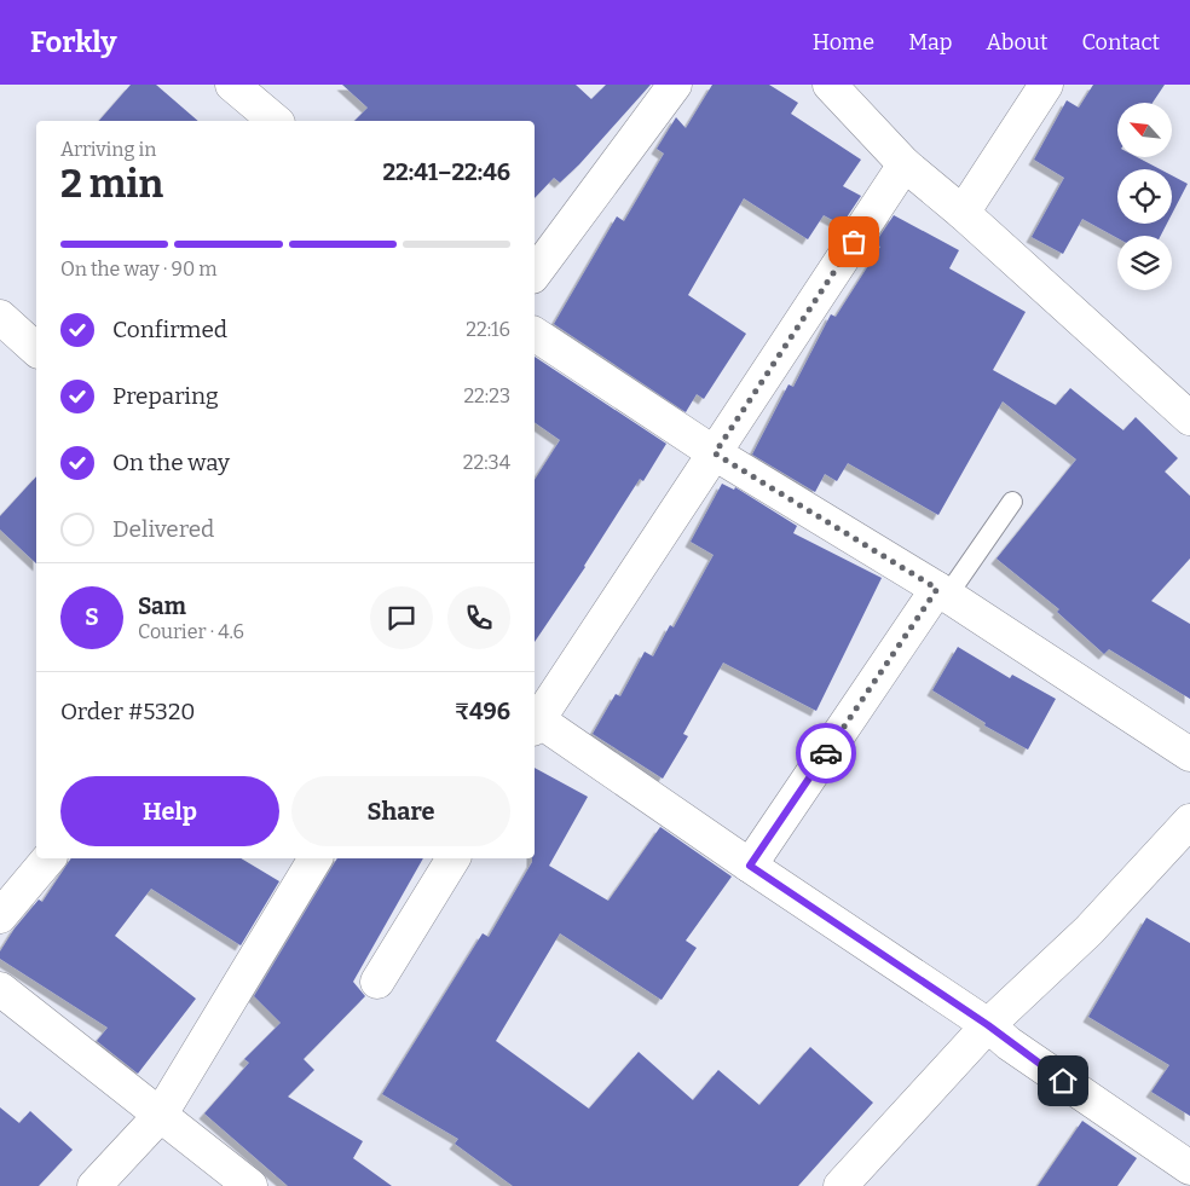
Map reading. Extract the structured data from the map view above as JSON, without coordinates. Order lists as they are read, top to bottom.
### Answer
{
  "north": "top left",
  "page": {
    "header": "Forkly",
    "nav": [
      "Home",
      "Map",
      "About",
      "Contact"
    ],
    "heading": ["2 min", "Arriving in", "22:41–22:46"],
    "panel": [
      "Sam",
      "Courier · 4.6",
      "Order #5320",
      "₹496"
    ],
    "bar": "On the way · 90 m",
    "list": [
      ["Confirmed", "22:16"],
      ["Preparing", "22:23"],
      ["On the way", "22:34"],
      "Delivered"
    ],
    "round": "S",
    "buttons": ["Help", "Share"]
  }
}
